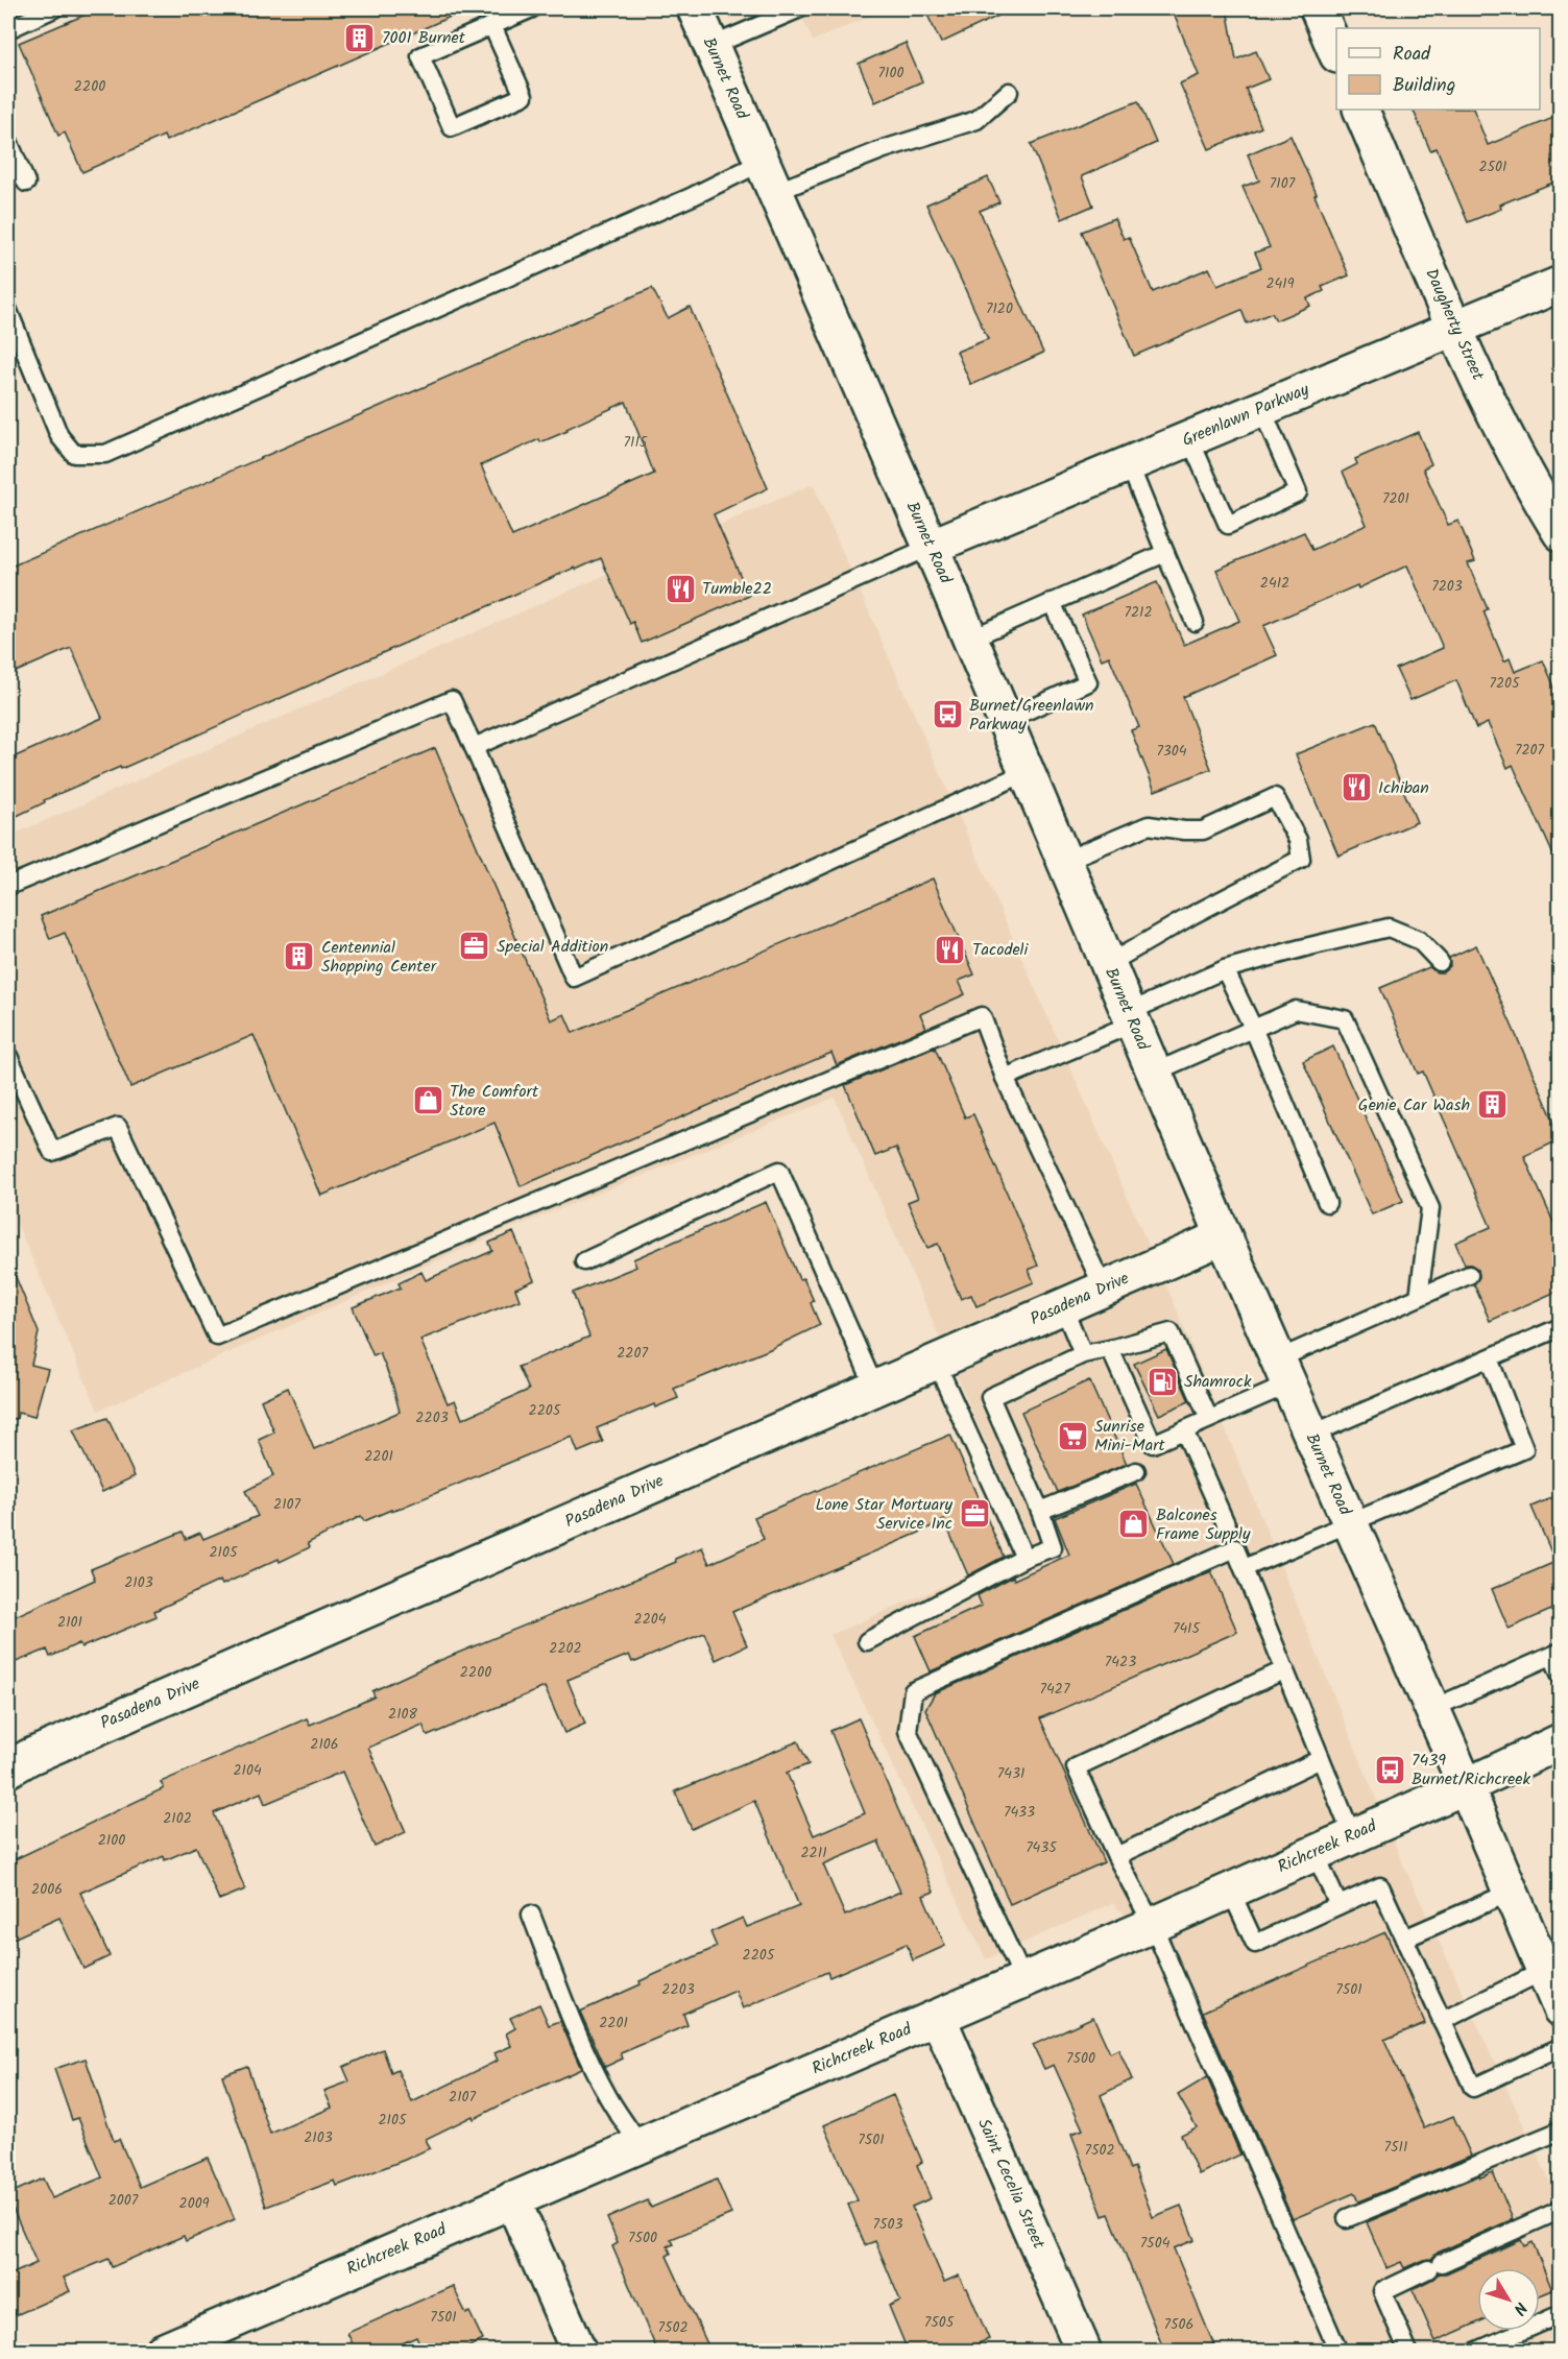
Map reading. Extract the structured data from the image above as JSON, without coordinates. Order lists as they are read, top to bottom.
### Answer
{
  "streets": {
    "street": [
      "Burnet Road",
      "Daugherty Street",
      "Greenlawn Parkway",
      "Pasadena Drive",
      "Richcreek Road",
      "Saint Cecelia Street"
    ]
  },
  "crossings": [
    ["Burnet Road", "Greenlawn Parkway"],
    ["Burnet Road", "Pasadena Drive"],
    ["Burnet Road", "Richcreek Road"],
    ["Daugherty Street", "Greenlawn Parkway"],
    ["Richcreek Road", "Saint Cecelia Street"]
  ],
  "places": {
    "building": ["7001 Burnet", "Centennial Shopping Center", "Genie Car Wash"],
    "restaurant": ["Tumble22", "Ichiban", "Tacodeli"],
    "bus stop": ["Burnet/Greenlawn Parkway", "7439 Burnet/Richcreek"],
    "office": ["Special Addition", "Lone Star Mortuary Service Inc"],
    "shop": ["The Comfort Store", "Balcones Frame Supply"],
    "fuel station": ["Shamrock"],
    "supermarket": ["Sunrise Mini-Mart"]
  },
  "house_numbers": [
    "7100",
    "2200",
    "2501",
    "7107",
    "2419",
    "7120",
    "7115",
    "7201",
    "2412",
    "7203",
    "7212",
    "7205",
    "7207",
    "7304",
    "2207",
    "2205",
    "2203",
    "2201",
    "2107",
    "2105",
    "2103",
    "2204",
    "2101",
    "7415",
    "2202",
    "7423",
    "2200",
    "7427",
    "2108",
    "2106",
    "2104",
    "7431",
    "7433",
    "2102",
    "2100",
    "7435",
    "2211",
    "2006",
    "2205",
    "2203",
    "7501",
    "2201",
    "7500",
    "2107",
    "2105",
    "2103",
    "7501",
    "7511",
    "7502",
    "2007",
    "2009",
    "7503",
    "7500",
    "7504",
    "7501",
    "7505",
    "7506",
    "7502"
  ],
  "legend": ["Road", "Building"],
  "north": "bottom right"
}
